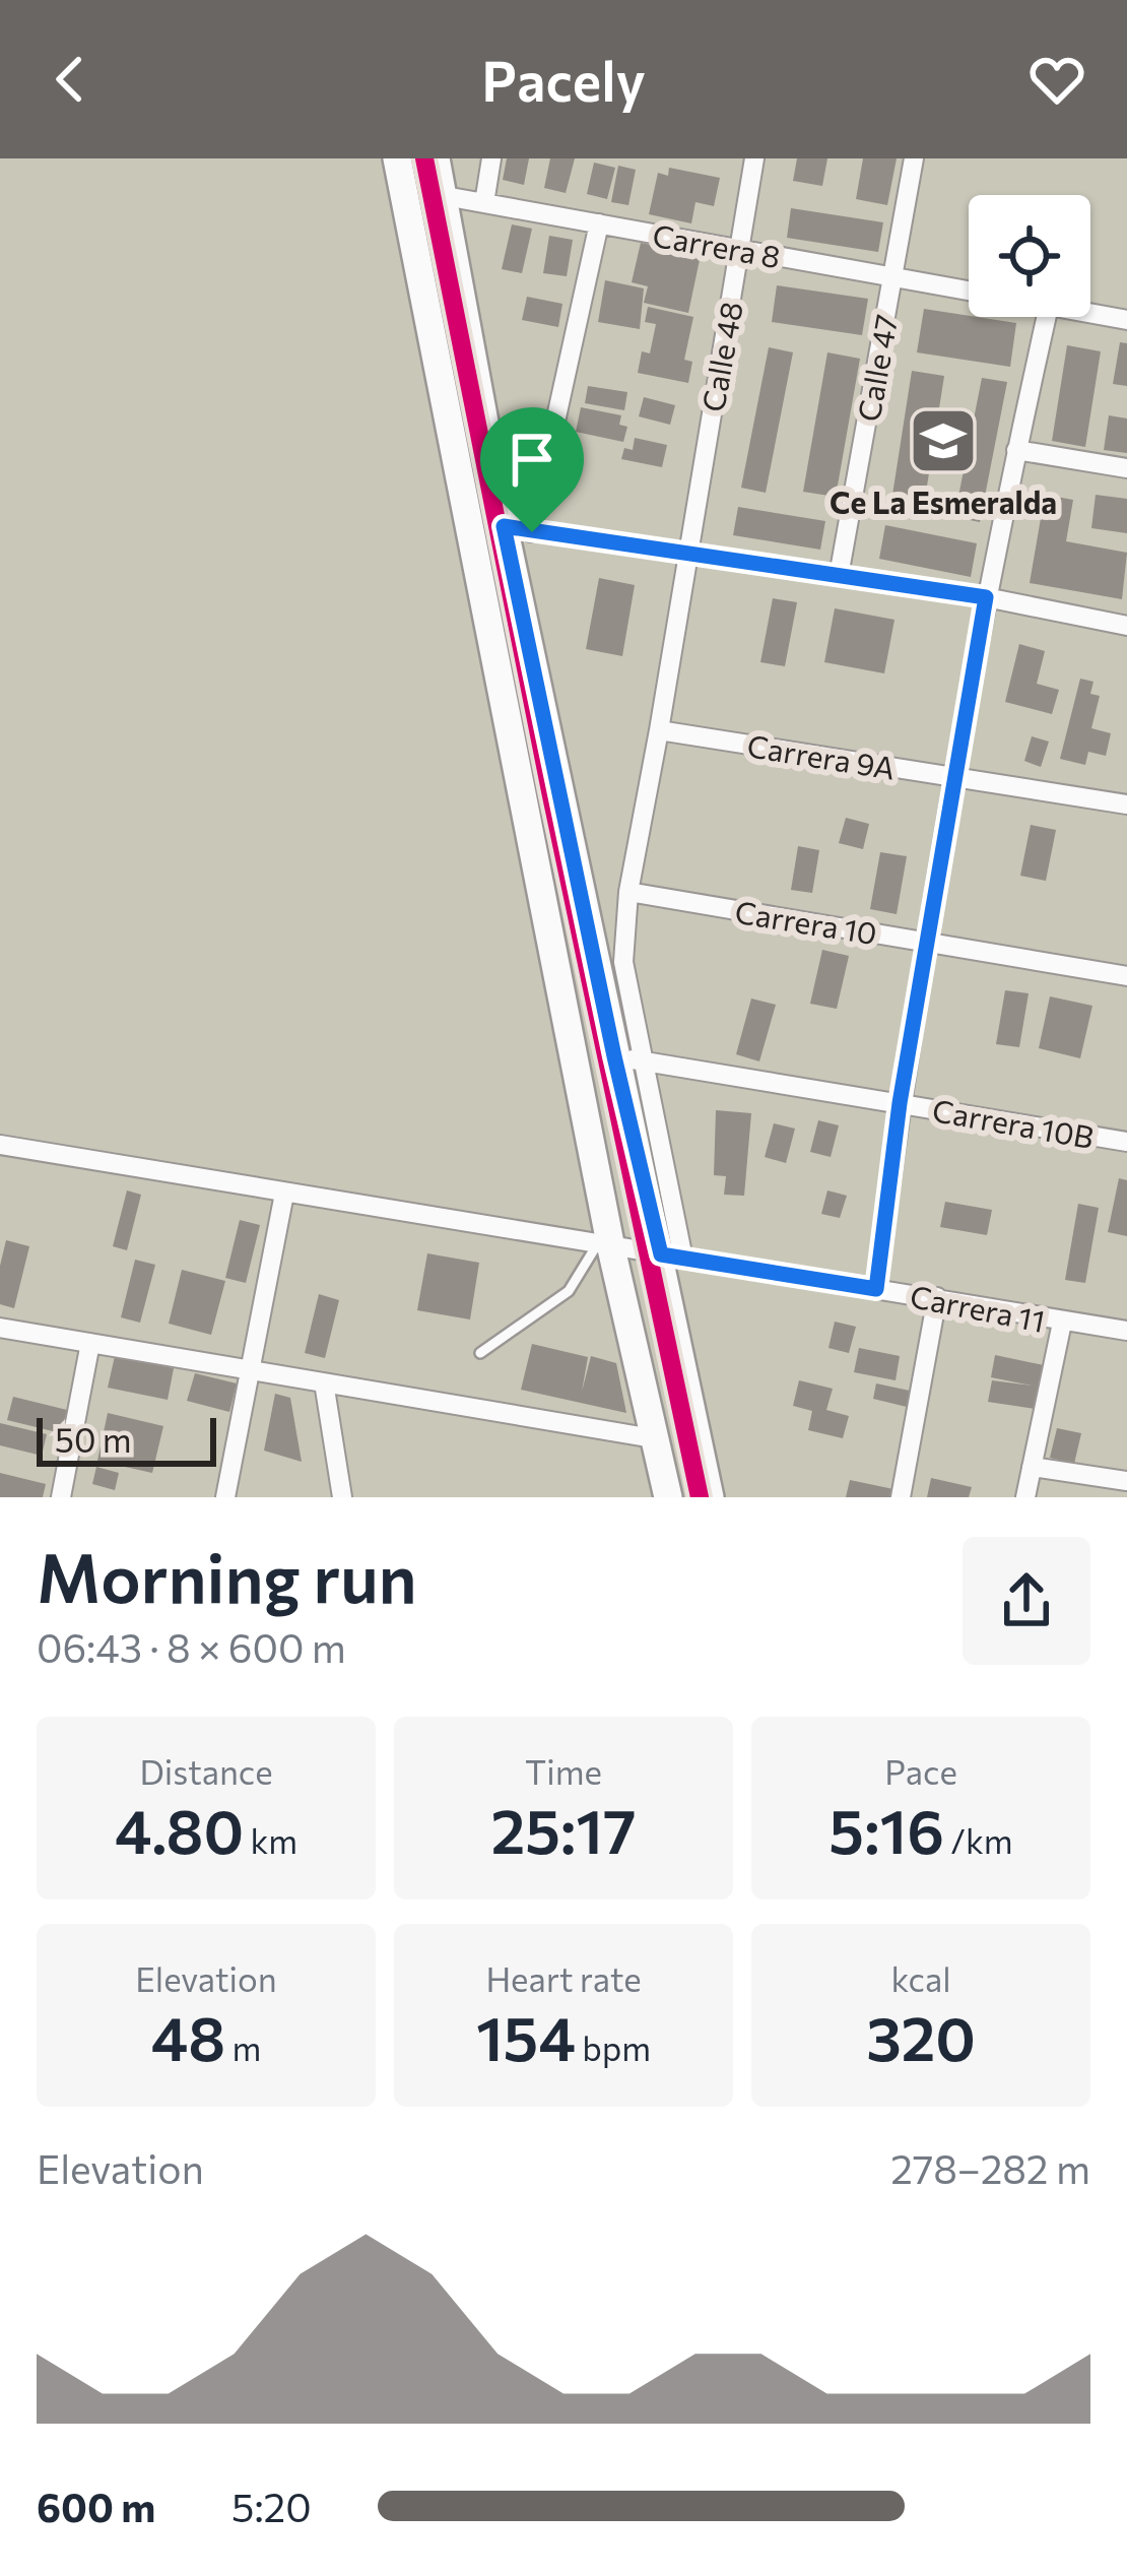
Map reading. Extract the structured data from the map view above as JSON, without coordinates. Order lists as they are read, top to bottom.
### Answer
{
  "streets": {
    "street": [
      "Carrera 8",
      "Calle 48",
      "Calle 47",
      "Carrera 9A",
      "Carrera 10",
      "Carrera 10B",
      "Carrera 11"
    ]
  },
  "crossings": [
    ["Carrera 8", "Calle 48"],
    ["Carrera 8", "Calle 47"],
    ["Calle 48", "Carrera 9A"],
    ["Calle 48", "Carrera 10"],
    ["Calle 48", "Carrera 10B"]
  ],
  "places": {
    "school or university": ["Ce La Esmeralda"]
  },
  "scale_bar": "50 m",
  "page": {
    "header": "Pacely",
    "scale": "50 m",
    "heading": ["Morning run", "06:43 · 8 × 600 m"],
    "stats": [
      ["Distance", "4.80 km"],
      ["Time", "25:17"],
      ["Pace", "5:16 /km"],
      ["Elevation", "48 m"],
      ["Heart rate", "154 bpm"],
      ["kcal", "320"]
    ],
    "chart": ["Elevation", "278–282 m"],
    "list": [
      {
        "name": "600 m",
        "note": "5:20"
      }
    ]
  }
}
